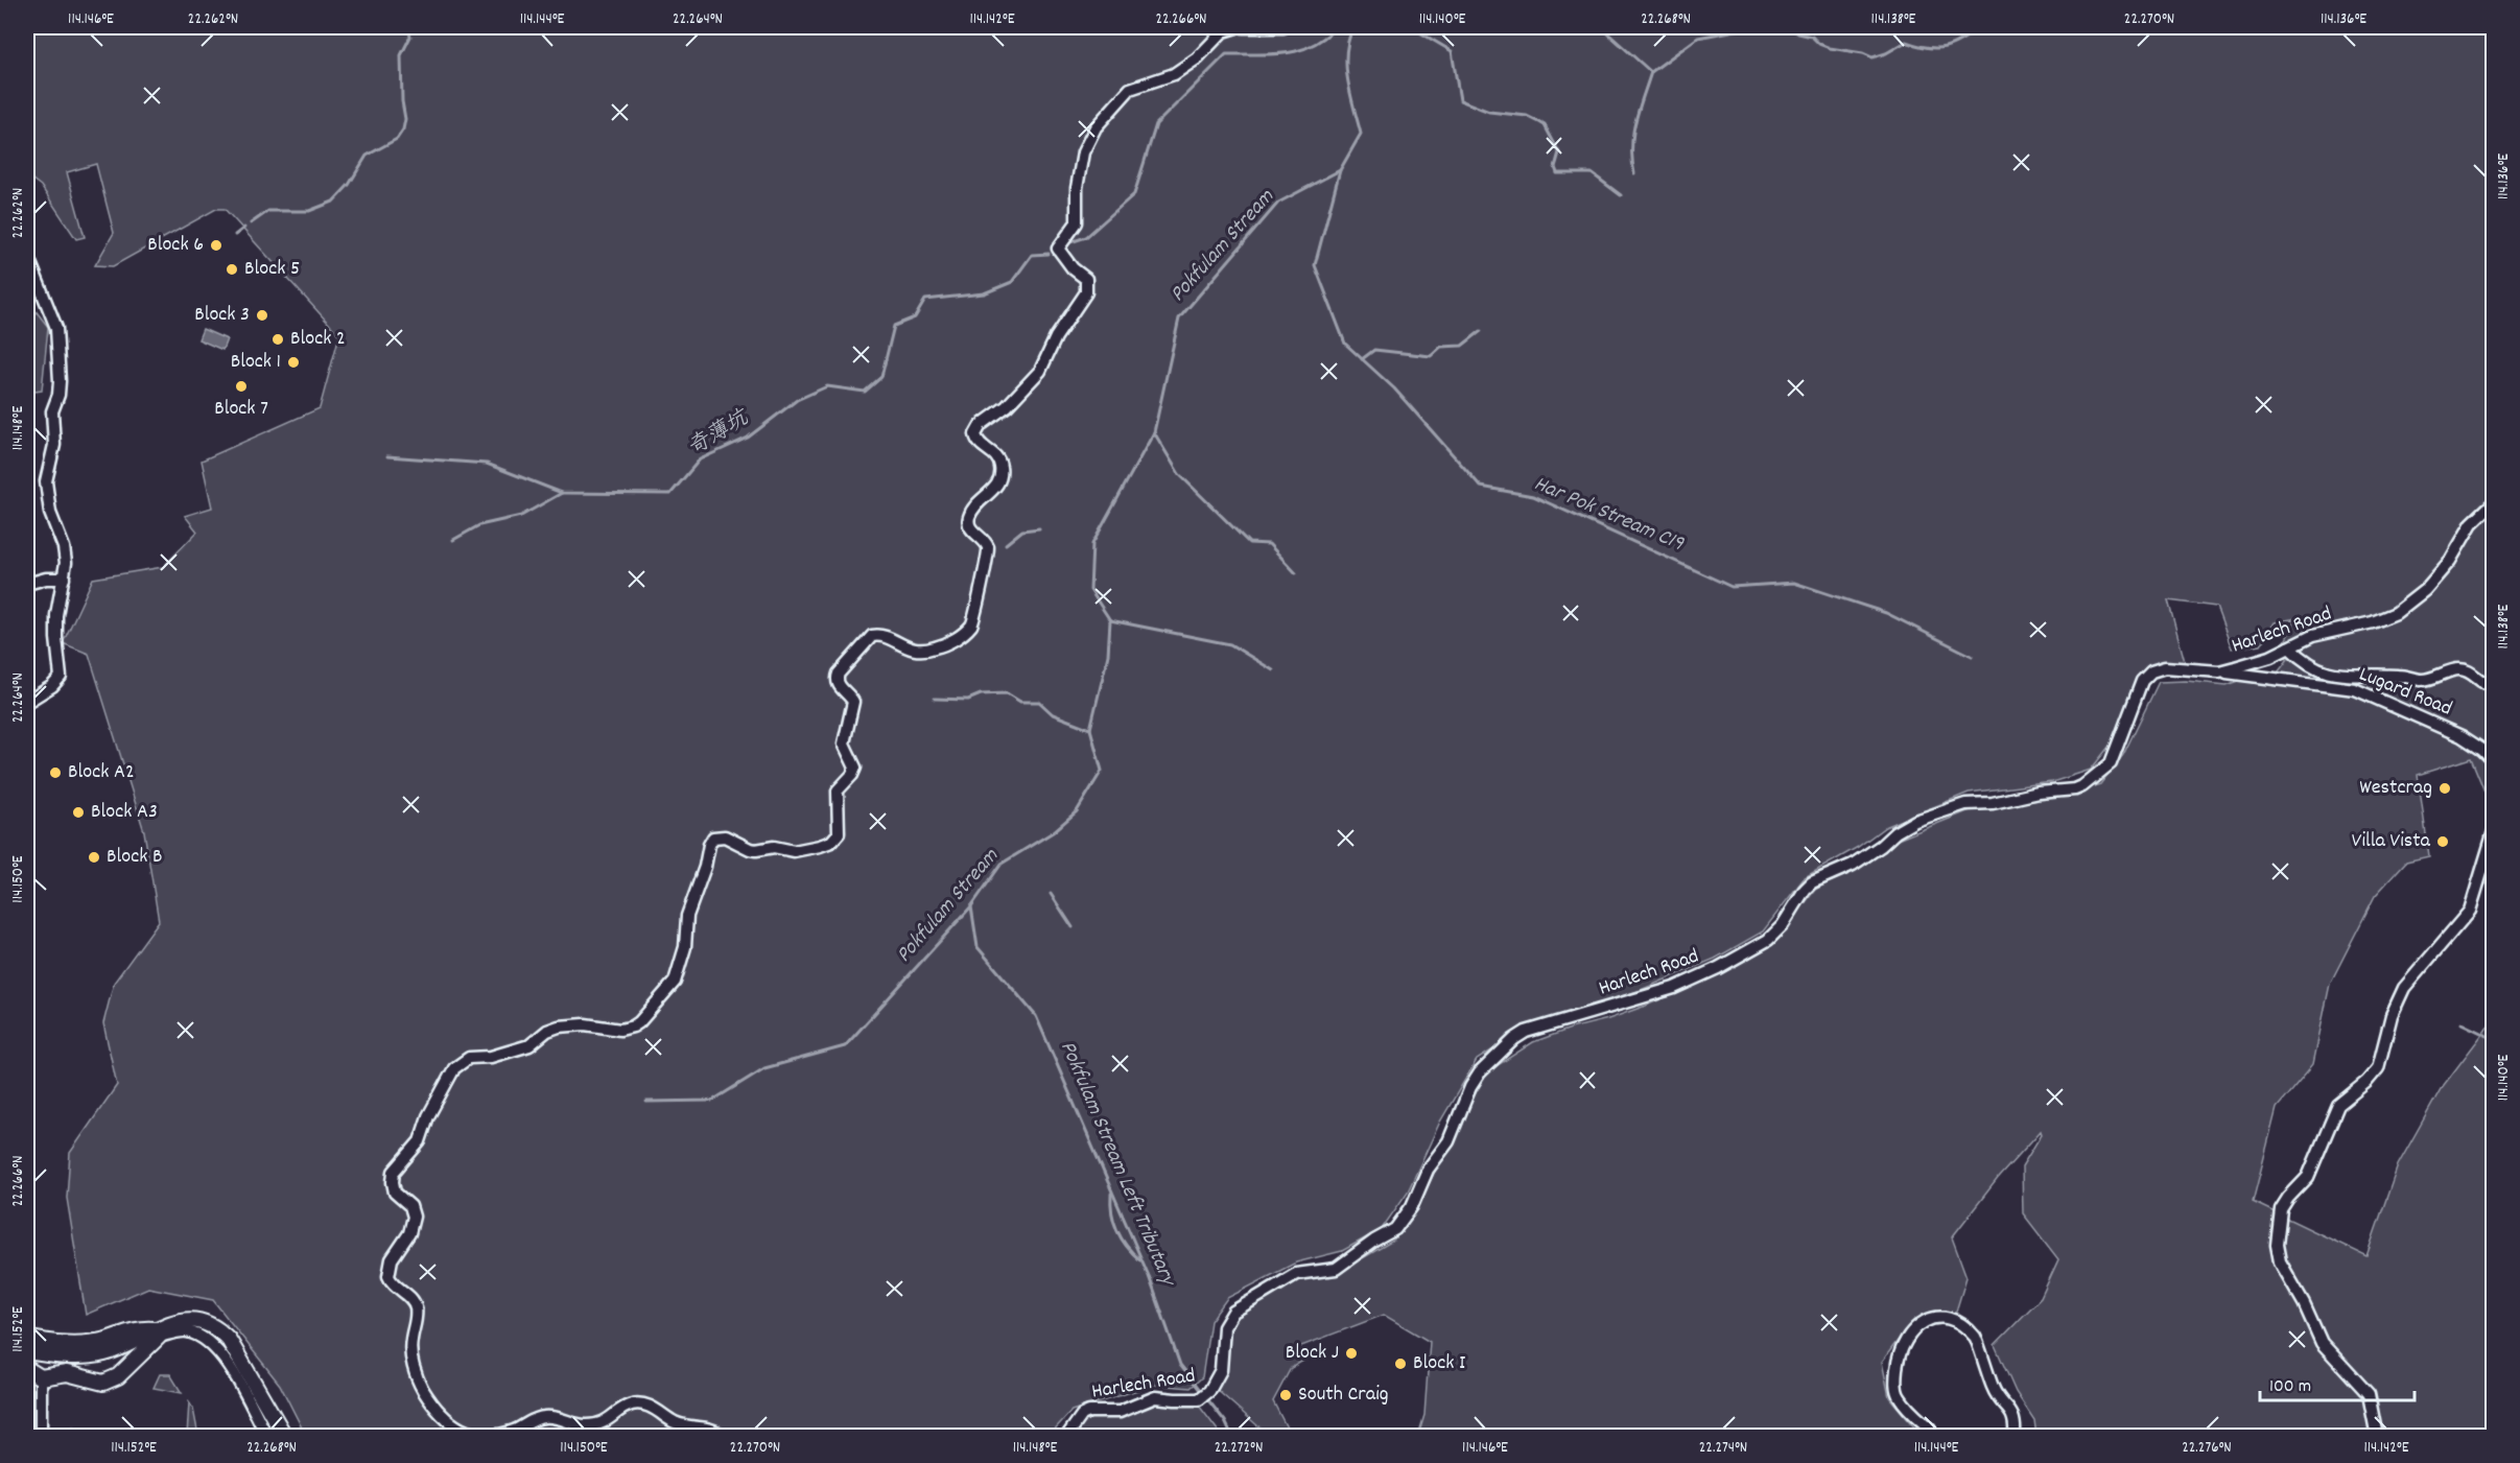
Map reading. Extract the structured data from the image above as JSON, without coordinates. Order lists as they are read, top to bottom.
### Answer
{
  "streets": {
    "street": ["Harlech Road", "Lugard Road"]
  },
  "crossings": [
    ["Harlech Road", "Lugard Road"]
  ],
  "water": [
    "Pokfulam Stream",
    "奇薄坑",
    "Har Pok Stream C19",
    "Pokfulam Stream Left Tributary"
  ],
  "places": [
    "Block 6",
    "Block 5",
    "Block 3",
    "Block 2",
    "Block 1",
    "Block 7",
    "Block A2",
    "Westcrag",
    "Block A3",
    "Villa Vista",
    "Block B",
    "Block J",
    "Block I",
    "South Craig"
  ],
  "scale_bar": "100 m",
  "coordinates": [
    "114.146°E",
    "22.262°N",
    "114.144°E",
    "22.264°N",
    "114.142°E",
    "22.266°N",
    "114.140°E",
    "22.268°N",
    "114.138°E",
    "22.270°N",
    "114.136°E",
    "114.148°E",
    "114.150°E",
    "114.152°E",
    "22.272°N",
    "22.274°N",
    "22.276°N"
  ]
}
